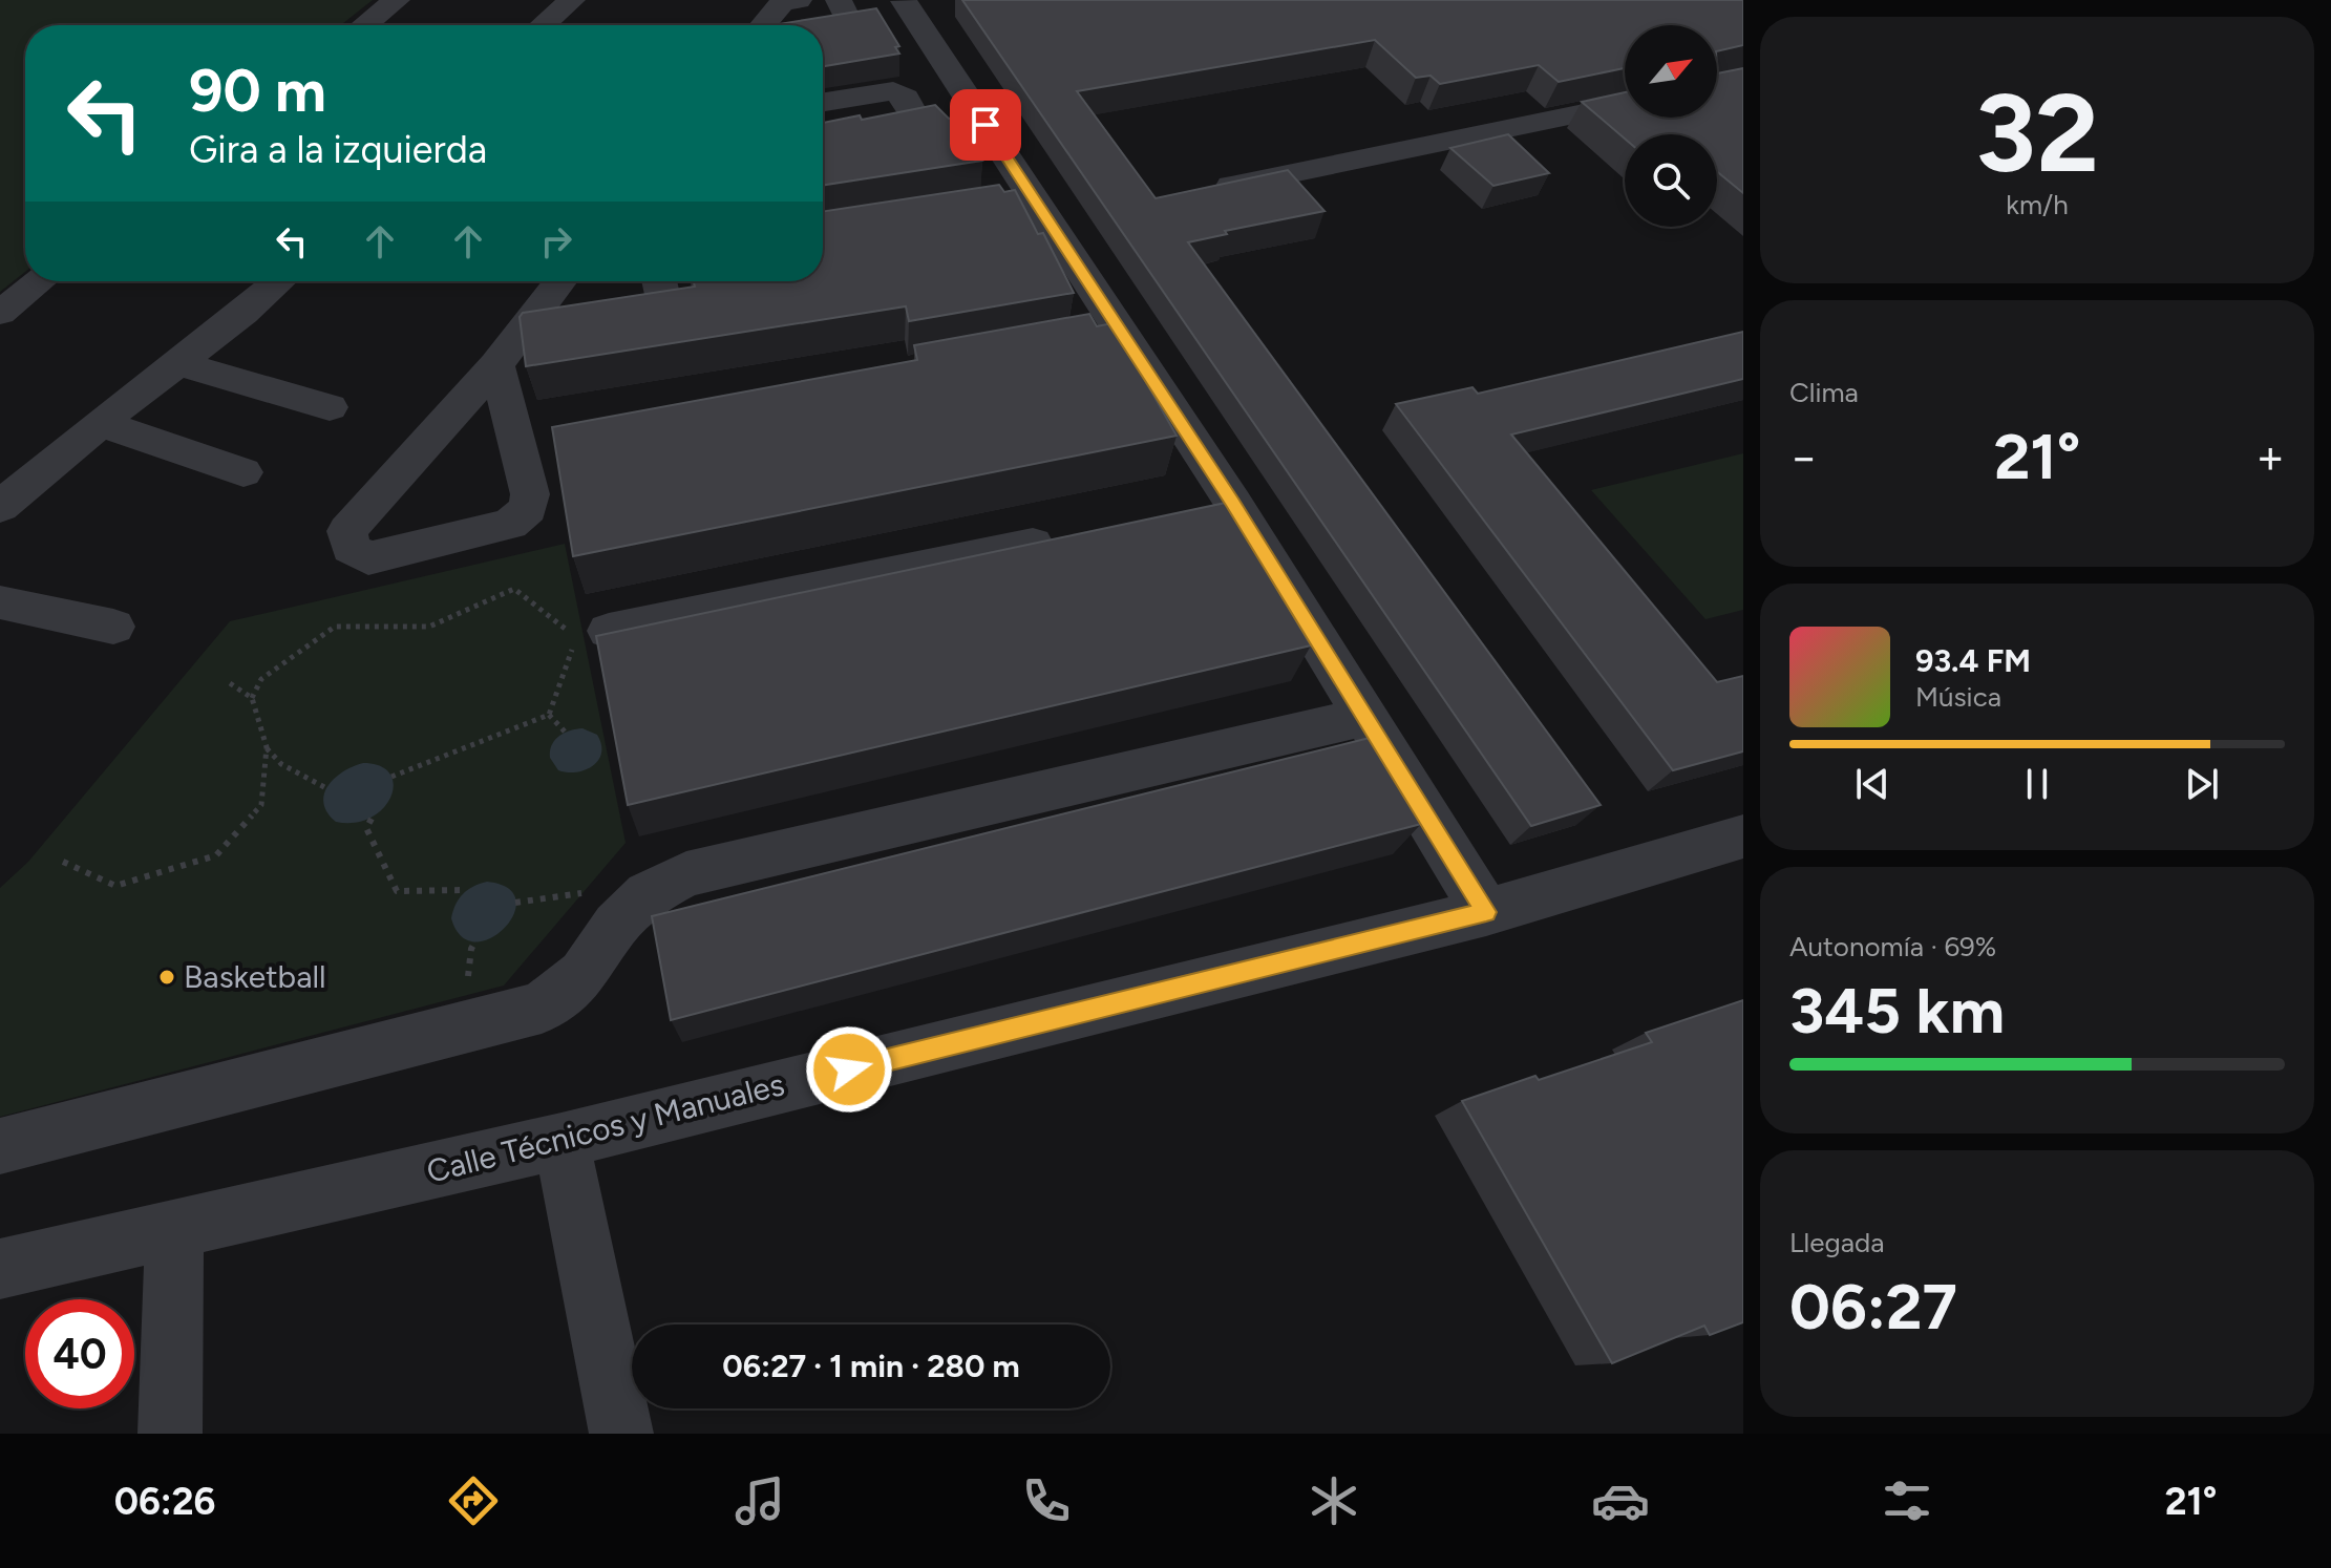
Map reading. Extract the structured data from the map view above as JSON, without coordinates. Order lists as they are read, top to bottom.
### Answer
{
  "streets": {
    "street": ["Calle Técnicos y Manuales"]
  },
  "places": ["Basketball"],
  "north": "top right",
  "page": {
    "tile": [
      ["32", "km/h"],
      "Clima",
      ["Autonomía · 69%", "345 km"],
      ["Llegada", "06:27"]
    ],
    "turn": ["90 m", "Gira a la izquierda"],
    "heat": ["−", "21°", "+"],
    "song": ["93.4 FM", "Música"],
    "limit": "40",
    "trip": "06:27 · 1 min · 280 m",
    "tabs": ["06:26", "21°"]
  }
}
